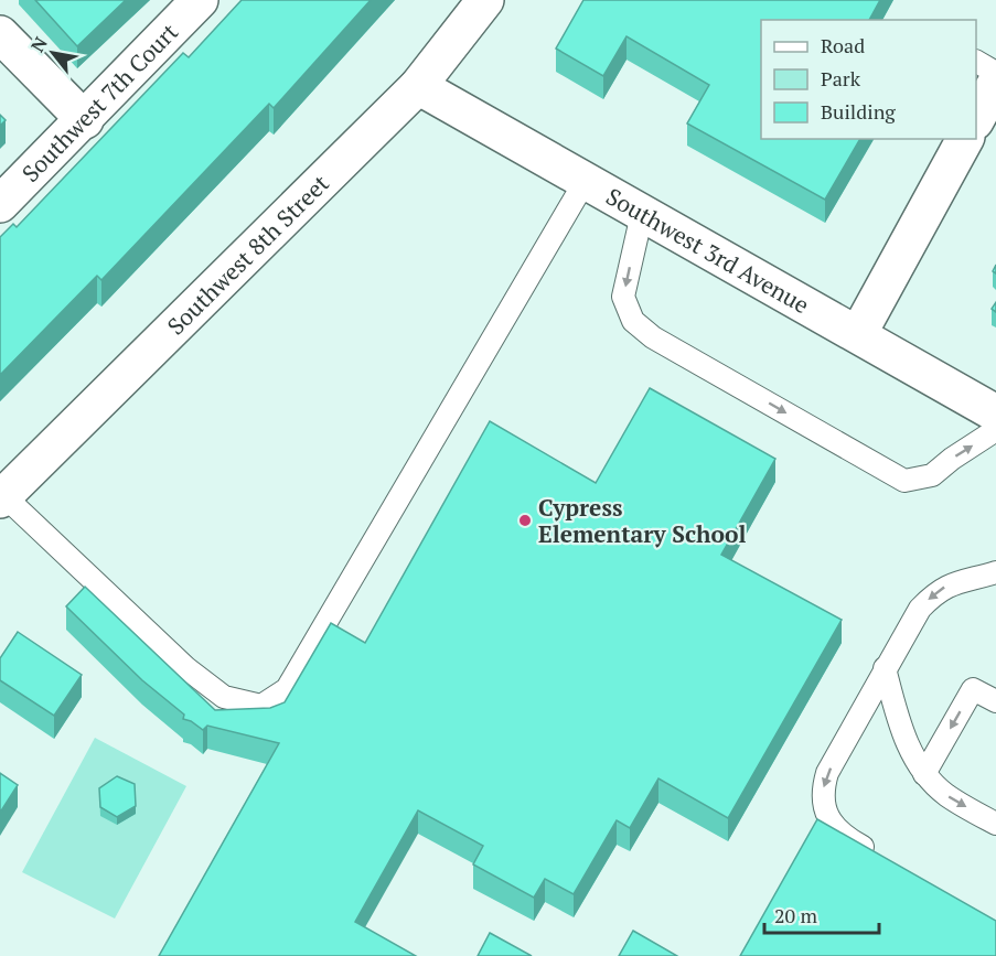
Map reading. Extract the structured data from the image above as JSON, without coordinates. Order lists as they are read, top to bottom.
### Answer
{
  "streets": {
    "street": ["Southwest 7th Court", "Southwest 3rd Avenue", "Southwest 8th Street"]
  },
  "crossings": [
    ["Southwest 3rd Avenue", "Southwest 8th Street"]
  ],
  "places": ["Cypress Elementary School"],
  "legend": ["Road", "Park", "Building"],
  "scale_bar": "20 m",
  "north": "top left"
}
